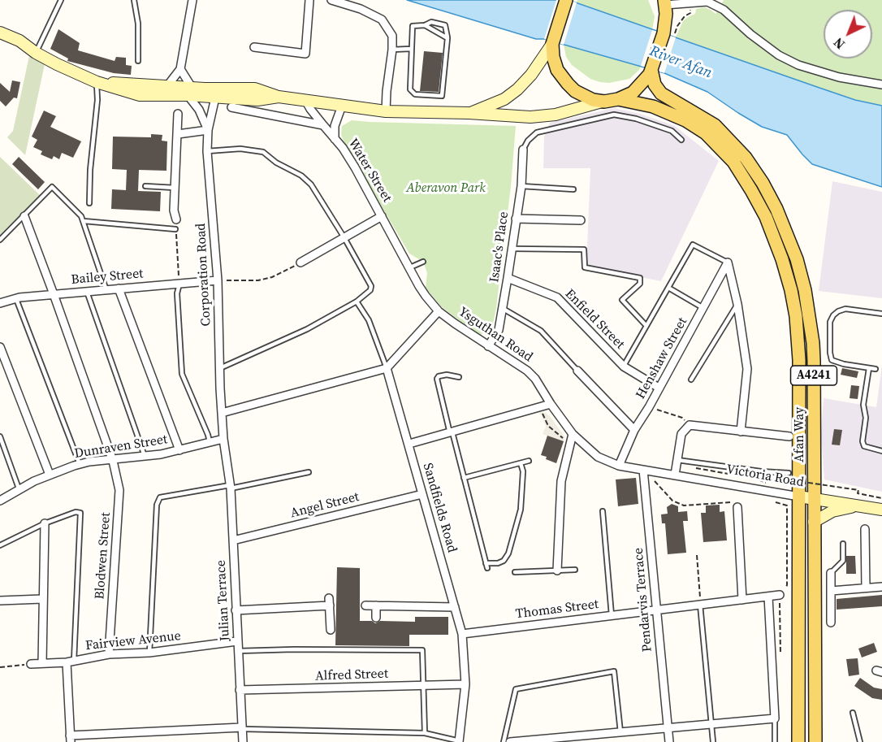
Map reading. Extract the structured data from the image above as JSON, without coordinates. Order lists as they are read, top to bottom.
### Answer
{
  "streets": {
    "main road": ["A4241", "Afan Way"],
    "street": [
      "Water Street",
      "Isaac's Place",
      "Corporation Road",
      "Bailey Street",
      "Enfield Street",
      "Ysguthan Road",
      "Henshaw Street",
      "Dunraven Street",
      "Victoria Road",
      "Angel Street",
      "Sandfields Road",
      "Blodwen Street",
      "Pendarvis Terrace",
      "Julian Terrace",
      "Thomas Street",
      "Fairview Avenue",
      "Alfred Street"
    ]
  },
  "crossings": [
    ["Water Street", "Ysguthan Road"],
    ["Isaac's Place", "Enfield Street"],
    ["Isaac's Place", "Ysguthan Road"],
    ["Corporation Road", "Bailey Street"],
    ["Corporation Road", "Dunraven Street"],
    ["Corporation Road", "Julian Terrace"],
    ["Bailey Street", "Blodwen Street"],
    ["Enfield Street", "Henshaw Street"],
    ["Ysguthan Road", "Henshaw Street"],
    ["Ysguthan Road", "Victoria Road"],
    ["Ysguthan Road", "Pendarvis Terrace"],
    ["A4241", "Afan Way"],
    ["Afan Way", "Victoria Road"],
    ["Dunraven Street", "Blodwen Street"],
    ["Victoria Road", "Pendarvis Terrace"],
    ["Angel Street", "Sandfields Road"],
    ["Angel Street", "Julian Terrace"],
    ["Sandfields Road", "Thomas Street"],
    ["Sandfields Road", "Alfred Street"],
    ["Blodwen Street", "Fairview Avenue"],
    ["Pendarvis Terrace", "Thomas Street"],
    ["Julian Terrace", "Fairview Avenue"],
    ["Julian Terrace", "Alfred Street"]
  ],
  "water": ["River Afan"],
  "parks": ["Aberavon Park"],
  "north": "bottom left"
}
